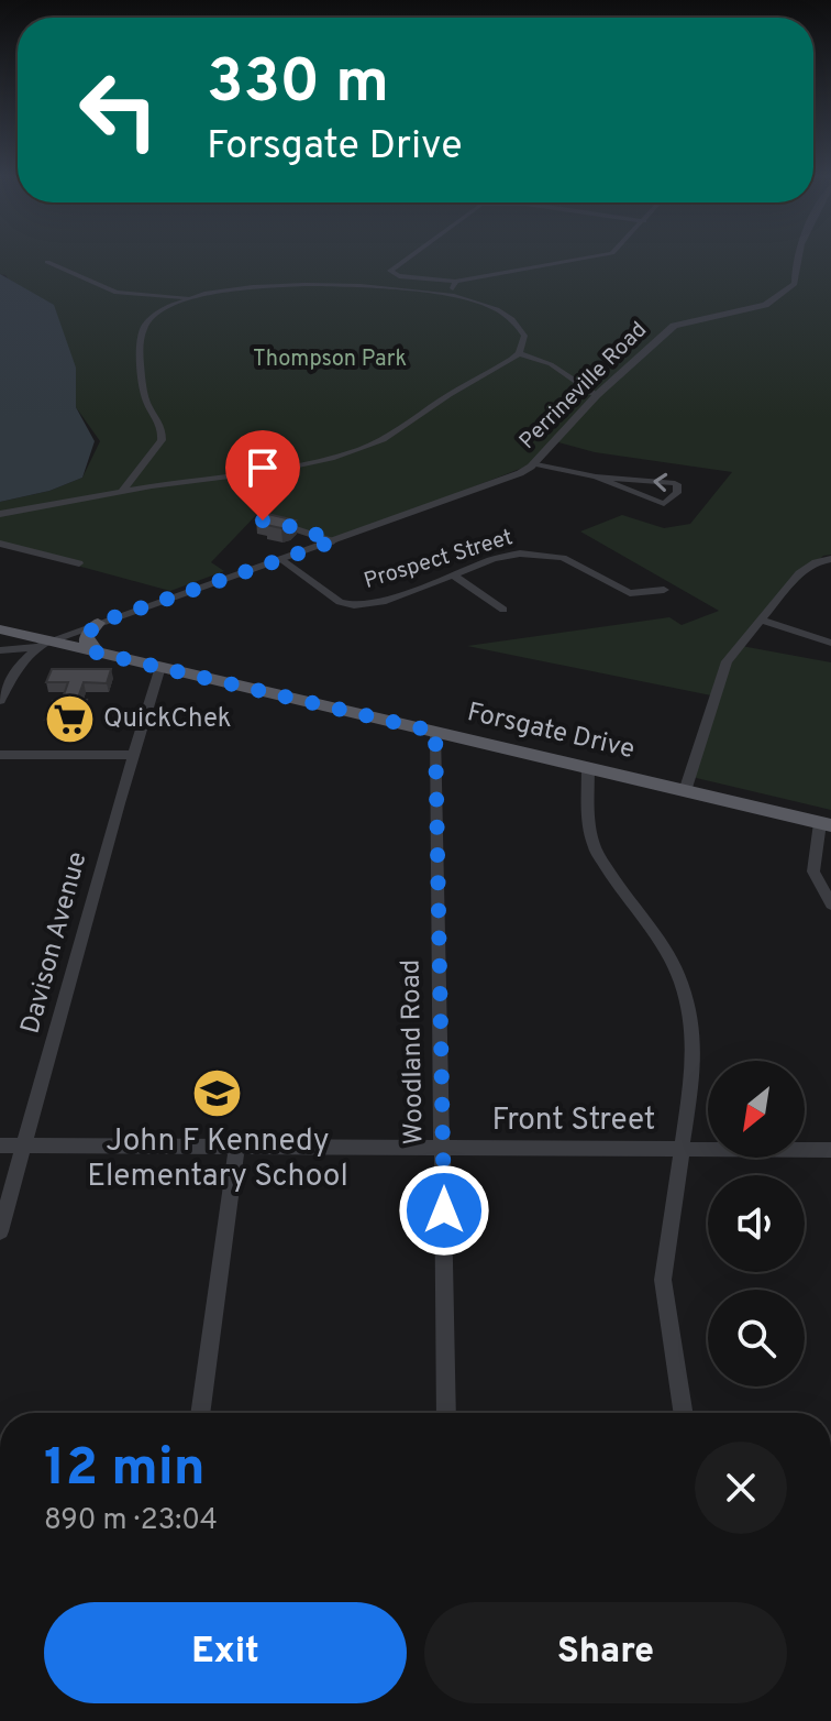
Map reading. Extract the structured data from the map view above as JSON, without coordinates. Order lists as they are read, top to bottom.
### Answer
{
  "streets": {
    "main road": ["Forsgate Drive"],
    "street": [
      "Perrineville Road",
      "Prospect Street",
      "Davison Avenue",
      "Woodland Road",
      "Front Street"
    ]
  },
  "crossings": [
    ["Perrineville Road", "Prospect Street"],
    ["Perrineville Road", "Forsgate Drive"],
    ["Forsgate Drive", "Davison Avenue"],
    ["Forsgate Drive", "Woodland Road"],
    ["Davison Avenue", "Front Street"],
    ["Woodland Road", "Front Street"]
  ],
  "parks": ["Thompson Park"],
  "places": {
    "supermarket": ["QuickChek"],
    "school or university": ["John F Kennedy Elementary School"]
  },
  "north": "bottom left",
  "page": {
    "turn": ["330 m", "Forsgate Drive"],
    "heading": ["12 min", "890 m · 23:04"],
    "buttons": ["Exit", "Share"]
  }
}
